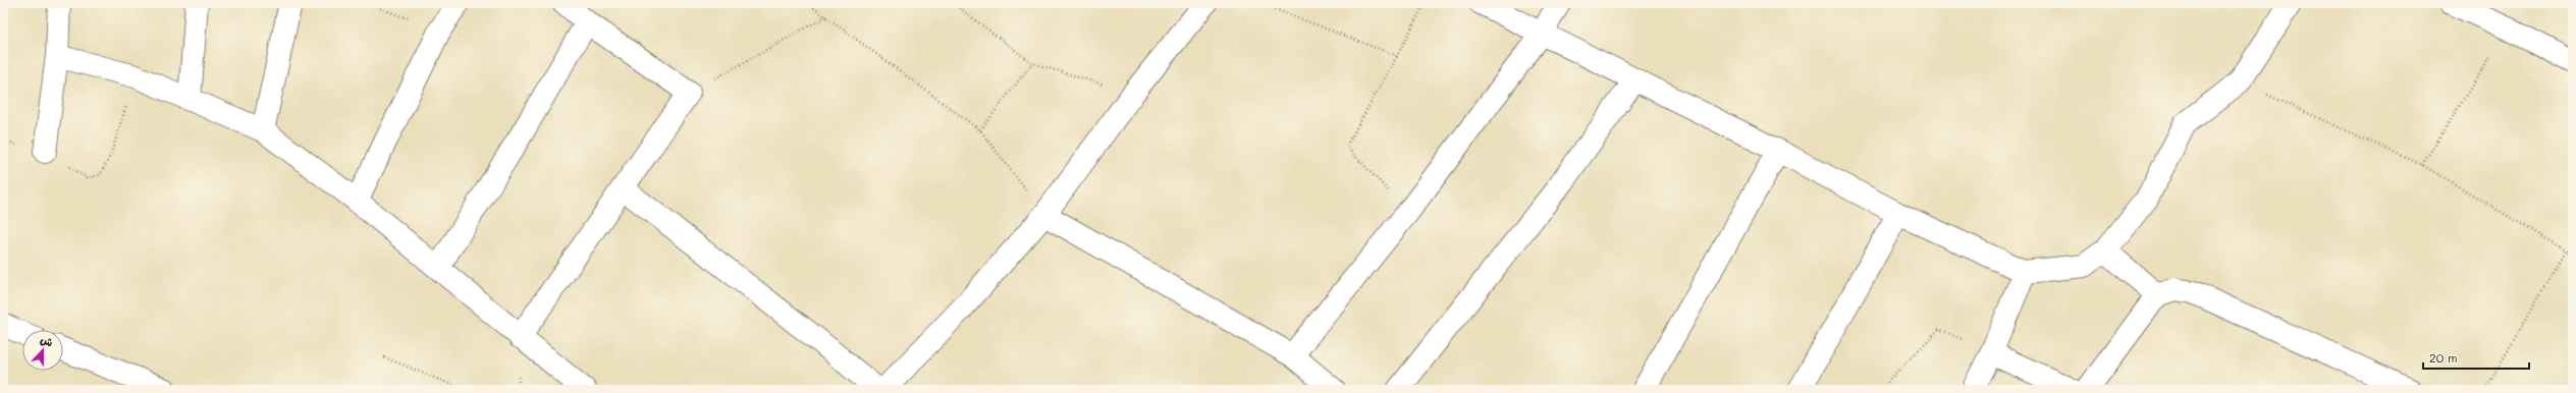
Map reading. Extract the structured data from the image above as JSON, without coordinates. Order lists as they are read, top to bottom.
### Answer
{
  "scale_bar": "20 m",
  "north": "top"
}
